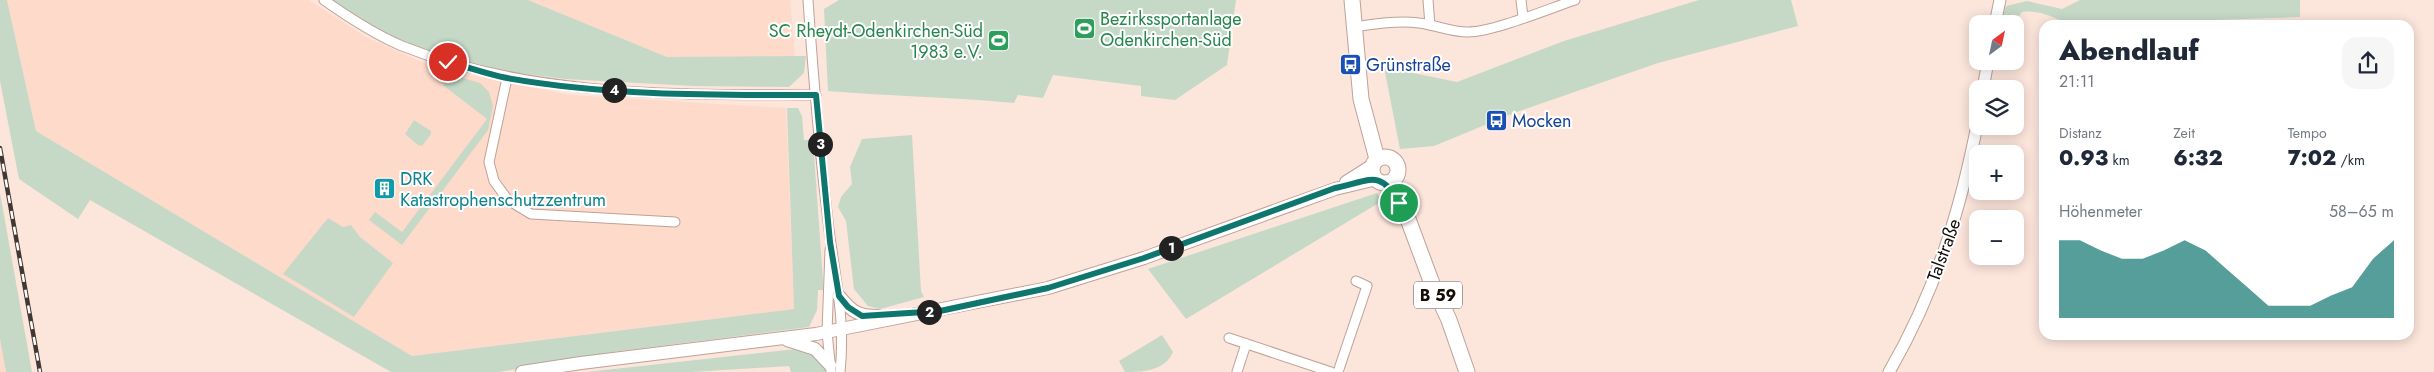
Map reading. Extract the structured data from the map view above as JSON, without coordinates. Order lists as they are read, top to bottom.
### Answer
{
  "streets": {
    "main road": ["B 59"],
    "street": ["Talstraße"]
  },
  "places": {
    "sports": ["Bezirkssportanlage Odenkirchen-Süd", "SC Rheydt-Odenkirchen-Süd 1983 e.V."],
    "bus stop": ["Grünstraße", "Mocken"],
    "building": ["DRK Katastrophenschutzzentrum"]
  },
  "north": "top right",
  "page": {
    "map_buttons": ["+", "−"],
    "heading": ["Abendlauf", "21:11"],
    "pins": [
      "4",
      "3",
      "1",
      "2"
    ],
    "stats": [
      ["Distanz", "0.93 km"],
      ["Zeit", "6:32"],
      ["Tempo", "7:02 /km"]
    ],
    "chart": ["Höhenmeter", "58–65 m"]
  }
}
